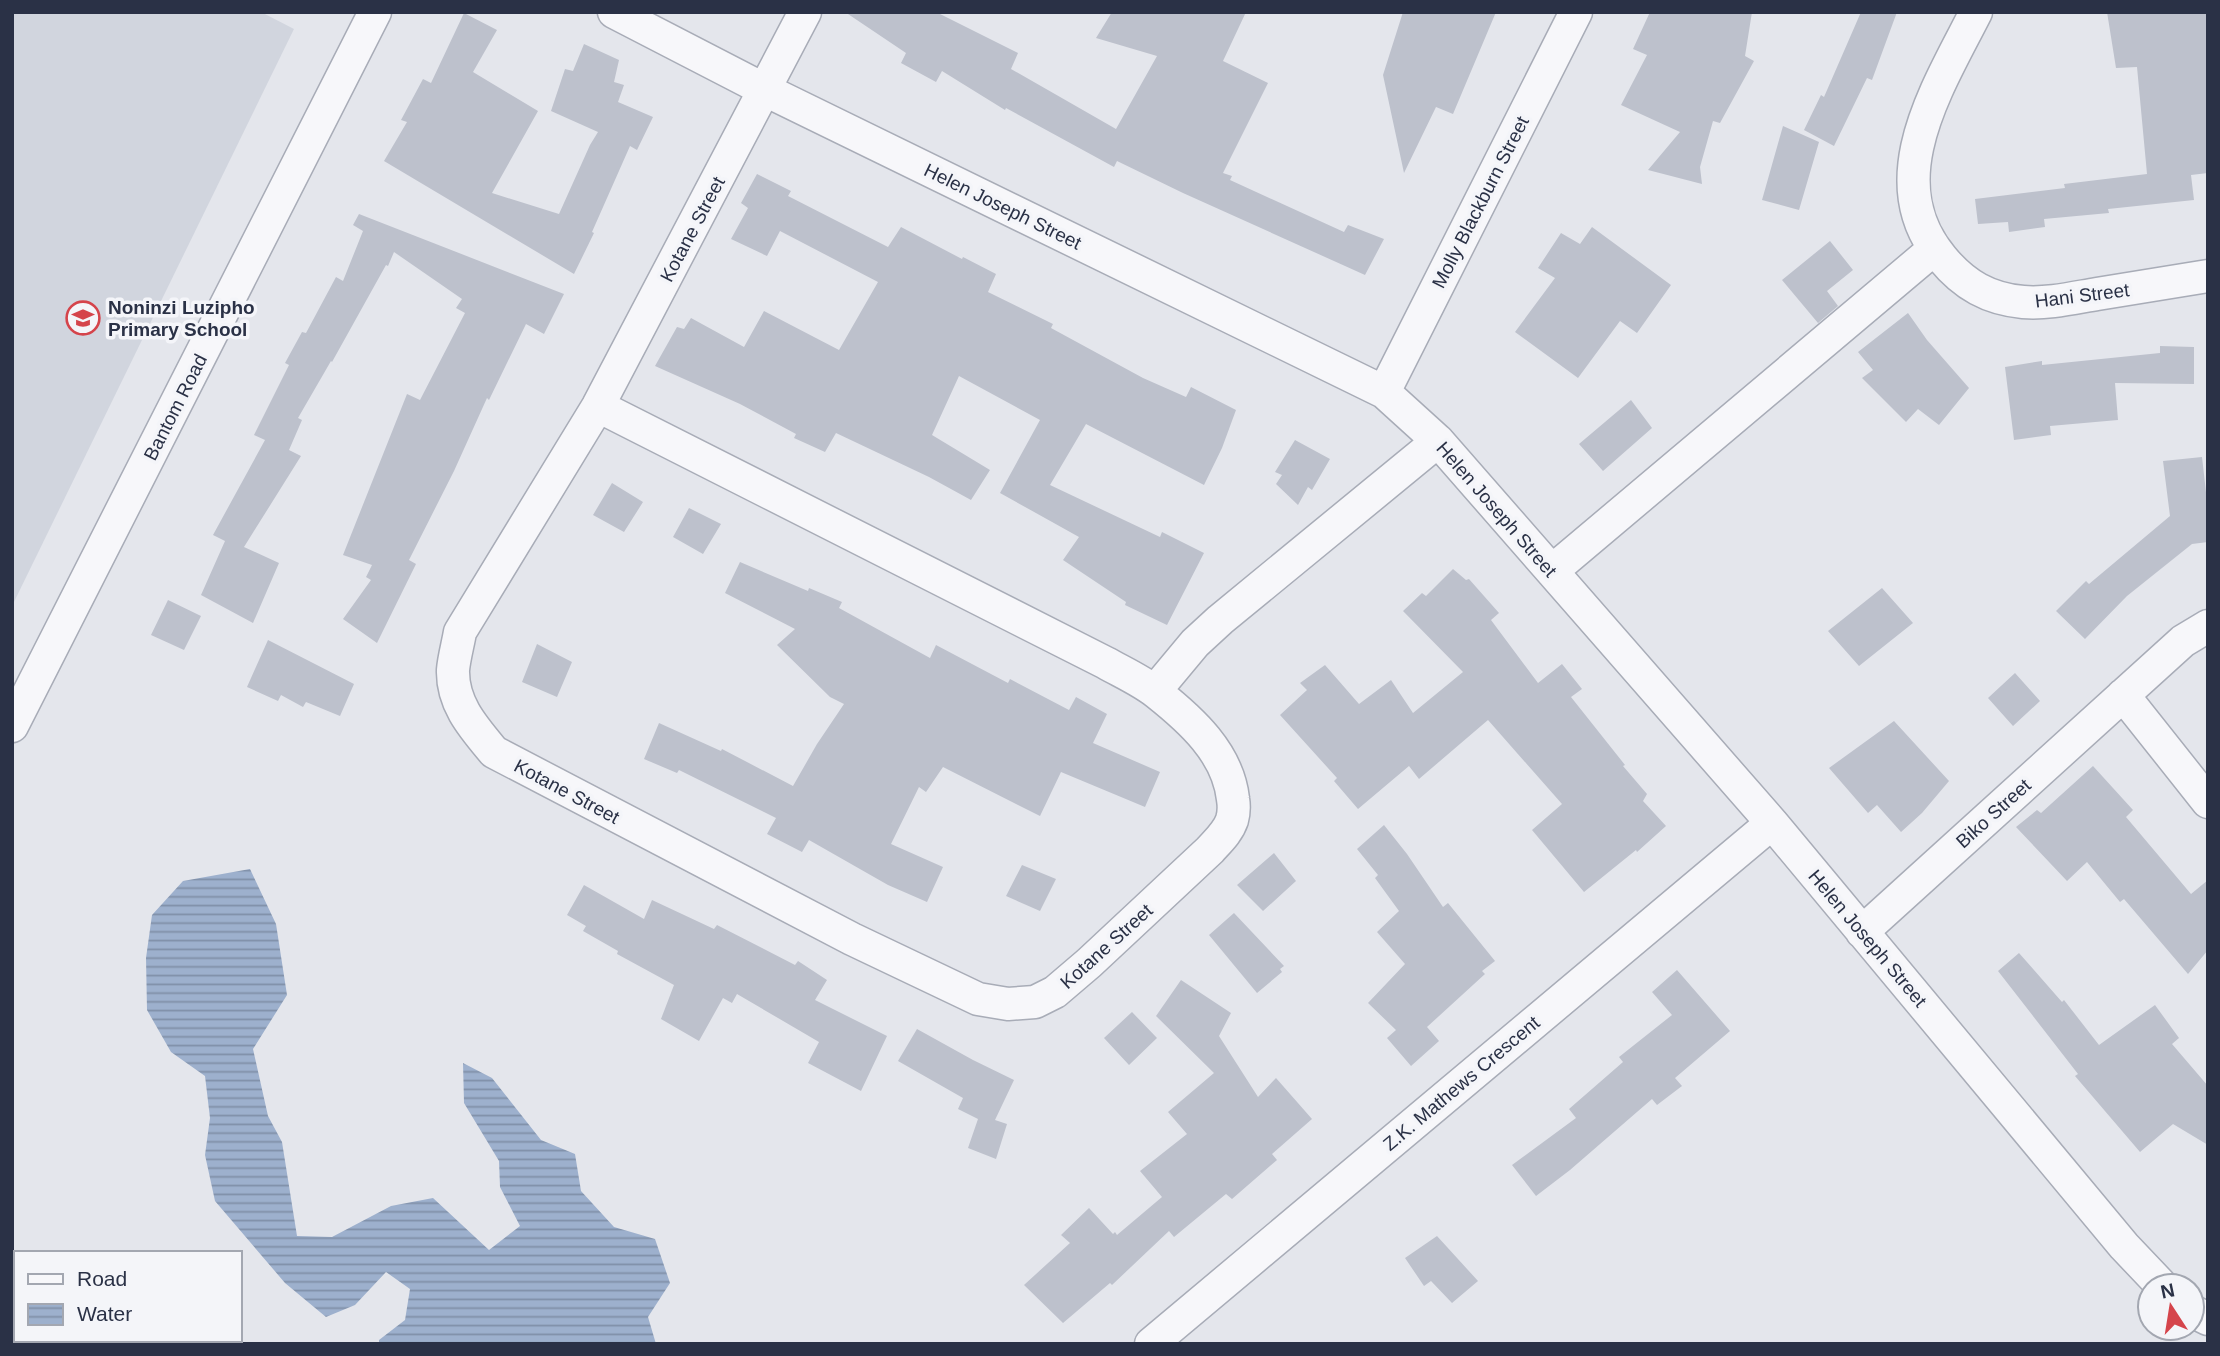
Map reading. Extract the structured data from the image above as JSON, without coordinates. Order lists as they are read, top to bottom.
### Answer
{
  "streets": {
    "street": [
      "Molly Blackburn Street",
      "Helen Joseph Street",
      "Kotane Street",
      "Hani Street",
      "Bantom Road",
      "Biko Street",
      "Z.K. Mathews Crescent"
    ]
  },
  "crossings": [
    ["Molly Blackburn Street", "Helen Joseph Street"],
    ["Helen Joseph Street", "Kotane Street"],
    ["Helen Joseph Street", "Biko Street"],
    ["Helen Joseph Street", "Z.K. Mathews Crescent"]
  ],
  "places": {
    "school or university": ["Noninzi Luzipho Primary School"]
  },
  "legend": ["Road", "Water"],
  "north": "top"
}
